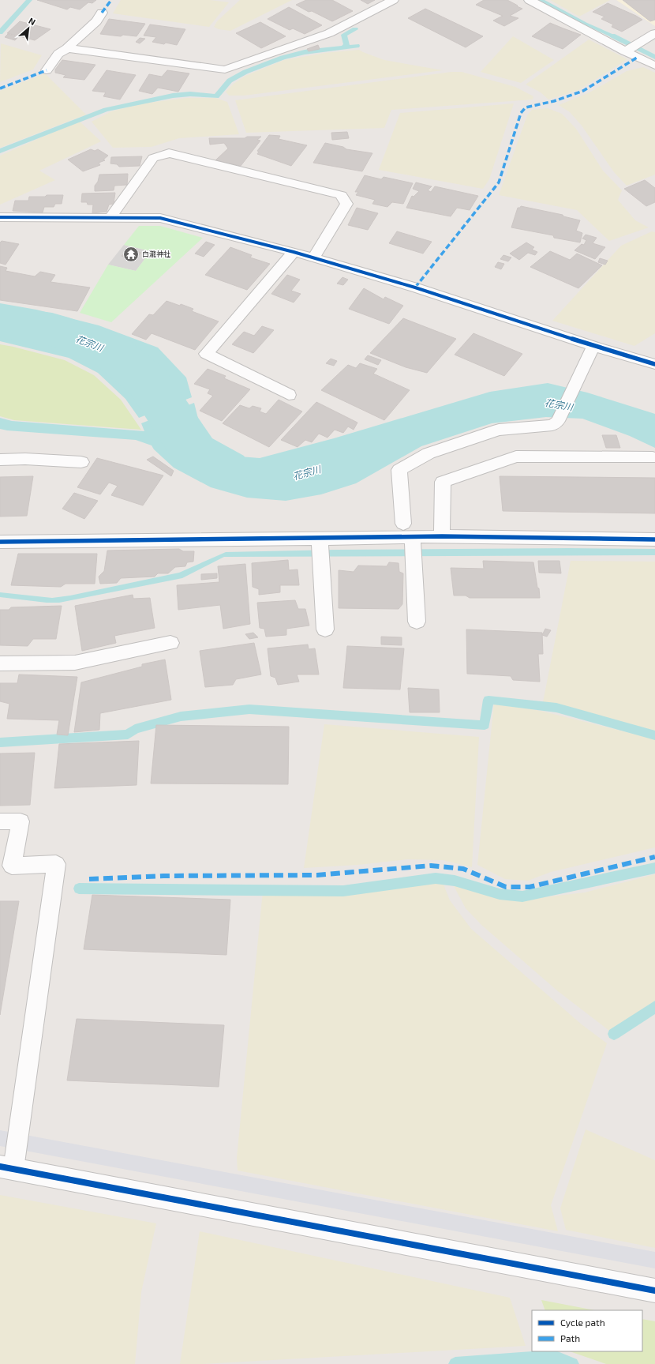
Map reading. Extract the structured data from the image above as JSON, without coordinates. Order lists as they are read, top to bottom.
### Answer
{
  "water": ["花宗川"],
  "places": {
    "temple": ["白瀧神社"]
  },
  "legend": ["Cycle path", "Path"],
  "north": "top right"
}
